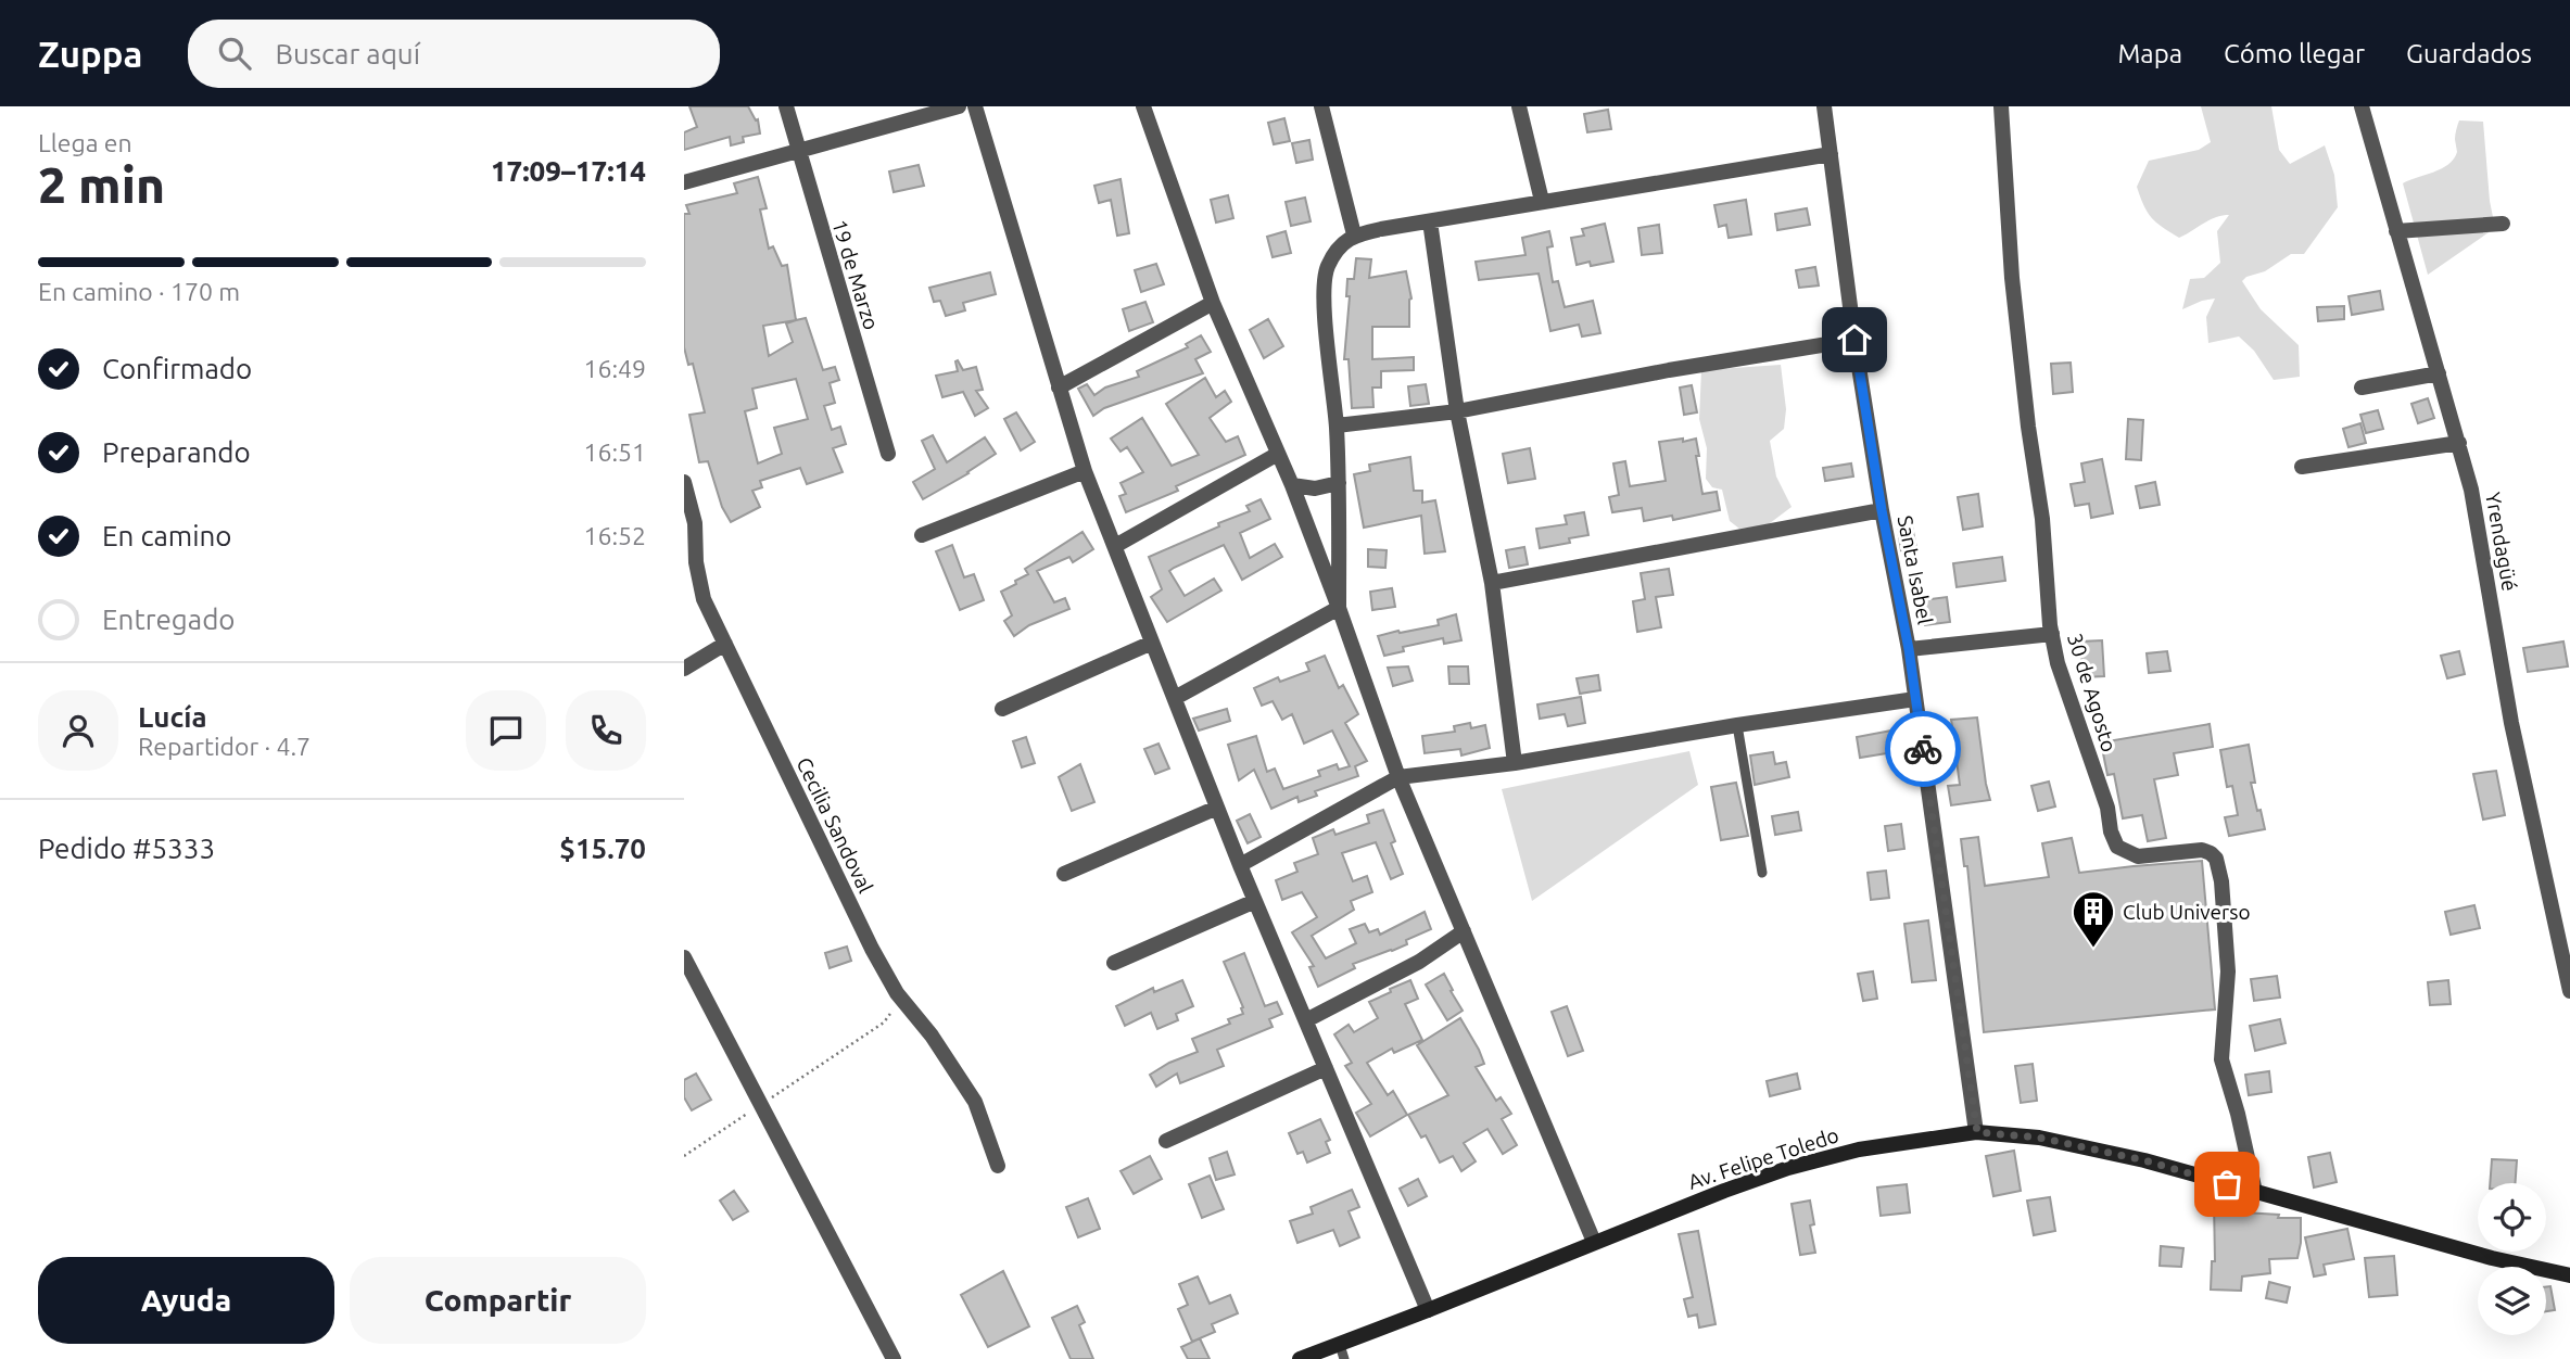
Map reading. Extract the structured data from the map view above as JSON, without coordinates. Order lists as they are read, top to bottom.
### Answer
{
  "streets": {
    "main road": ["Av. Felipe Toledo"],
    "street": [
      "19 de Marzo",
      "Yrendagüé",
      "Santa Isabel",
      "30 de Agosto",
      "Cecilia Sandoval"
    ]
  },
  "crossings": [
    ["Santa Isabel", "Av. Felipe Toledo"],
    ["30 de Agosto", "Av. Felipe Toledo"]
  ],
  "places": {
    "building": ["Club Universo"]
  },
  "page": {
    "header": "Zuppa",
    "search": "Buscar aquí",
    "nav": ["Mapa", "Cómo llegar", "Guardados"],
    "heading": ["2 min", "Llega en", "17:09–17:14"],
    "panel": [
      "Lucía",
      "Repartidor · 4.7",
      "Pedido #5333",
      "$15.70"
    ],
    "bar": "En camino · 170 m",
    "list": [
      ["Confirmado", "16:49"],
      ["Preparando", "16:51"],
      ["En camino", "16:52"],
      "Entregado"
    ],
    "buttons": ["Ayuda", "Compartir"]
  }
}
